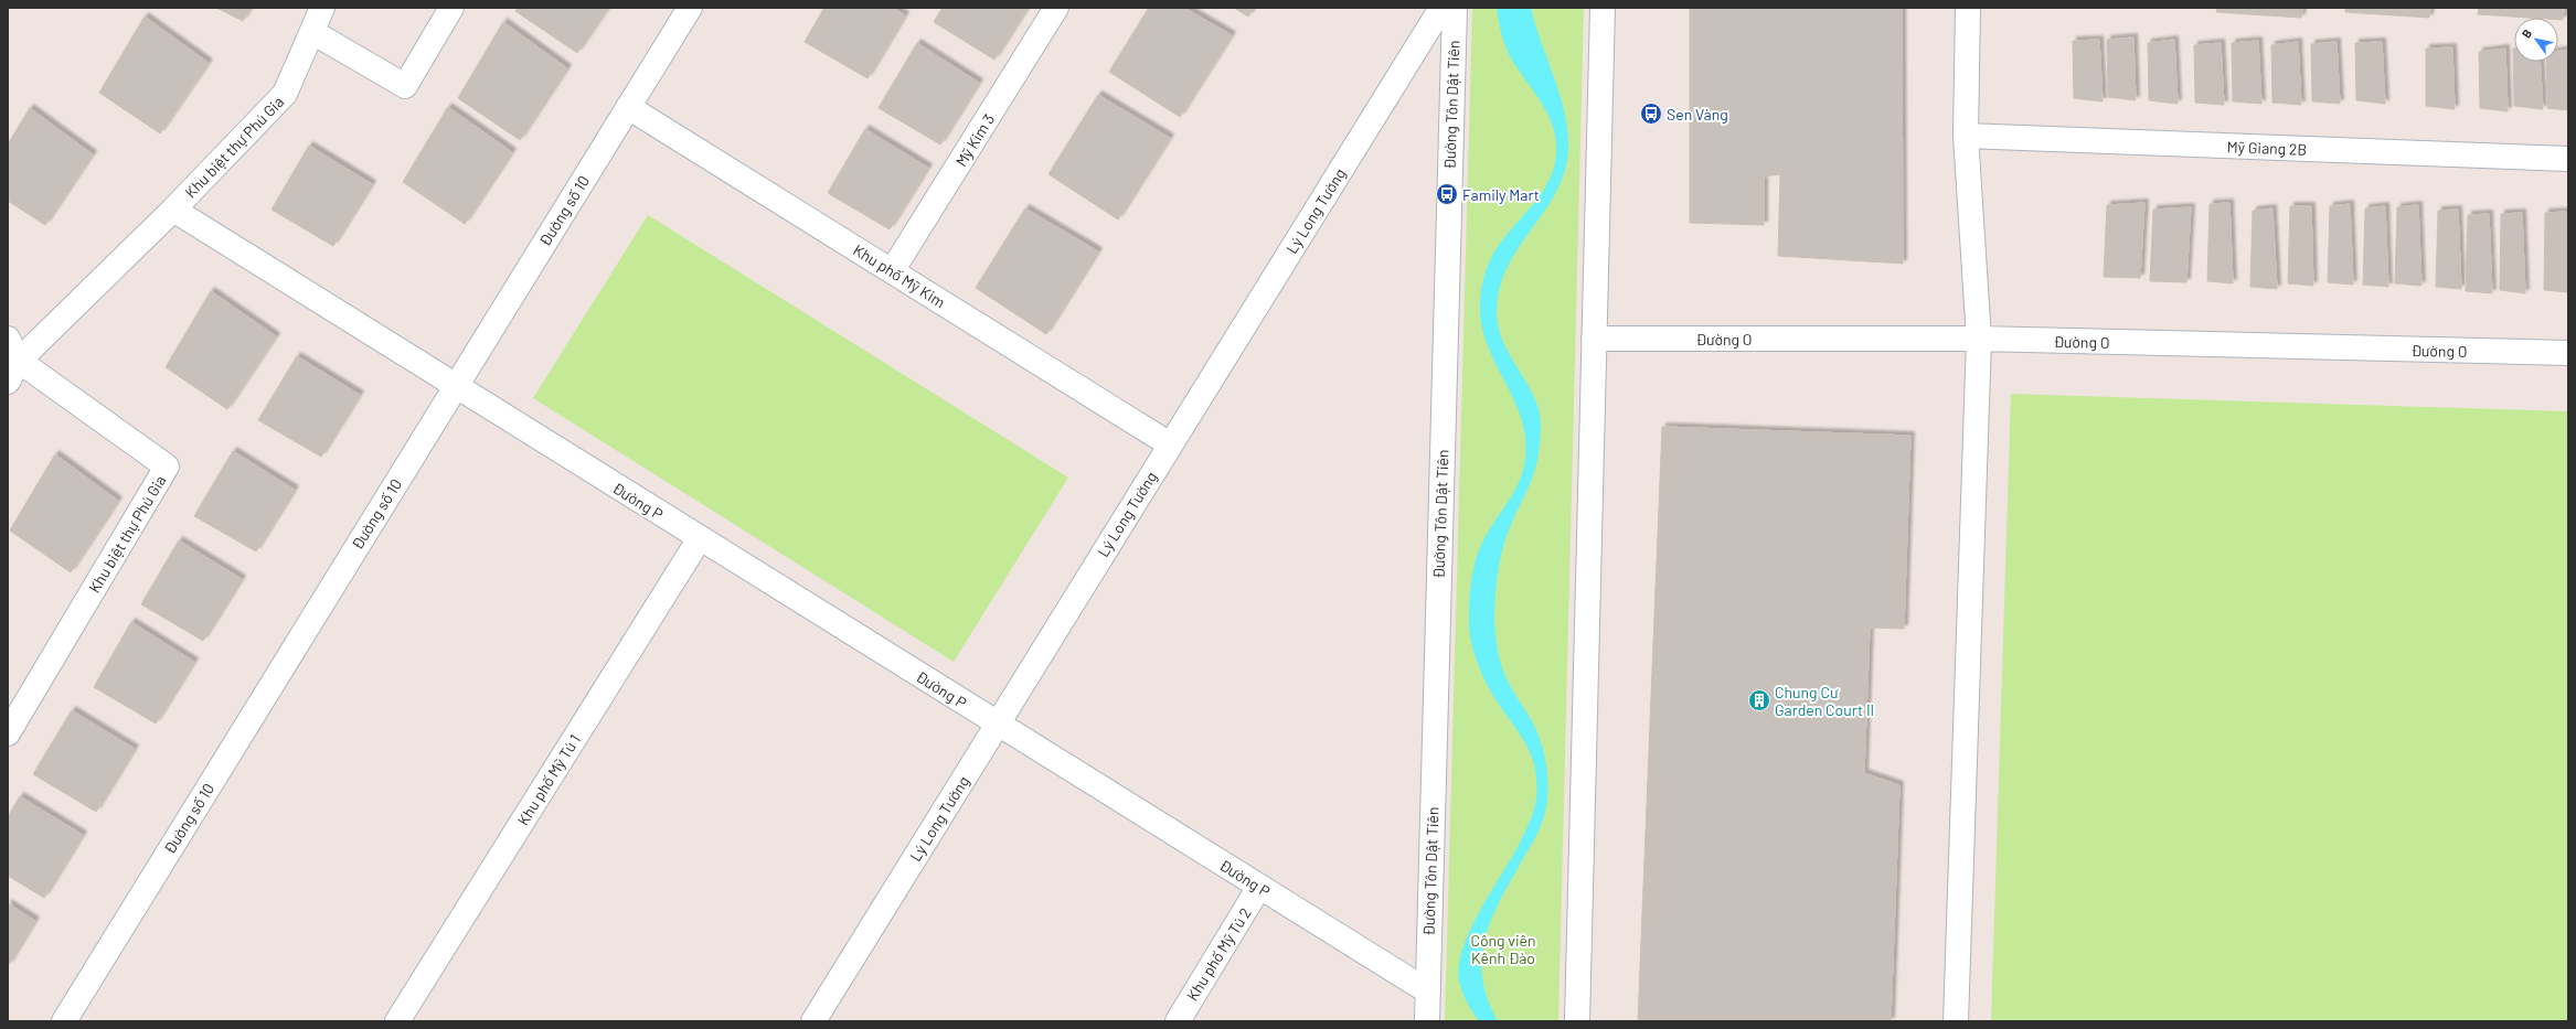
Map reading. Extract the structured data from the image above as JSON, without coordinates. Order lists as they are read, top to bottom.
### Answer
{
  "streets": {
    "street": [
      "Đường Tôn Dật Tiên",
      "Mỹ Kim 3",
      "Khu biệt thự Phú Gia",
      "Mỹ Giang 2B",
      "Đường số 10",
      "Lý Long Tường",
      "Khu phố Mỹ Kim",
      "Đường O",
      "Đường P",
      "Khu phố Mỹ Tú 1",
      "Khu phố Mỹ Tú 2"
    ]
  },
  "crossings": [
    ["Đường Tôn Dật Tiên", "Đường P"],
    ["Mỹ Kim 3", "Khu phố Mỹ Kim"],
    ["Khu biệt thự Phú Gia", "Đường số 10"],
    ["Khu biệt thự Phú Gia", "Đường P"],
    ["Đường số 10", "Khu phố Mỹ Kim"],
    ["Đường số 10", "Đường P"],
    ["Lý Long Tường", "Khu phố Mỹ Kim"],
    ["Lý Long Tường", "Đường P"],
    ["Đường P", "Khu phố Mỹ Tú 1"],
    ["Đường P", "Khu phố Mỹ Tú 2"]
  ],
  "parks": ["Công viên Kênh Đào"],
  "places": {
    "bus stop": ["Sen Vàng", "Family Mart"],
    "building": ["Chung Cư Garden Court II"]
  },
  "north": "top left"
}
